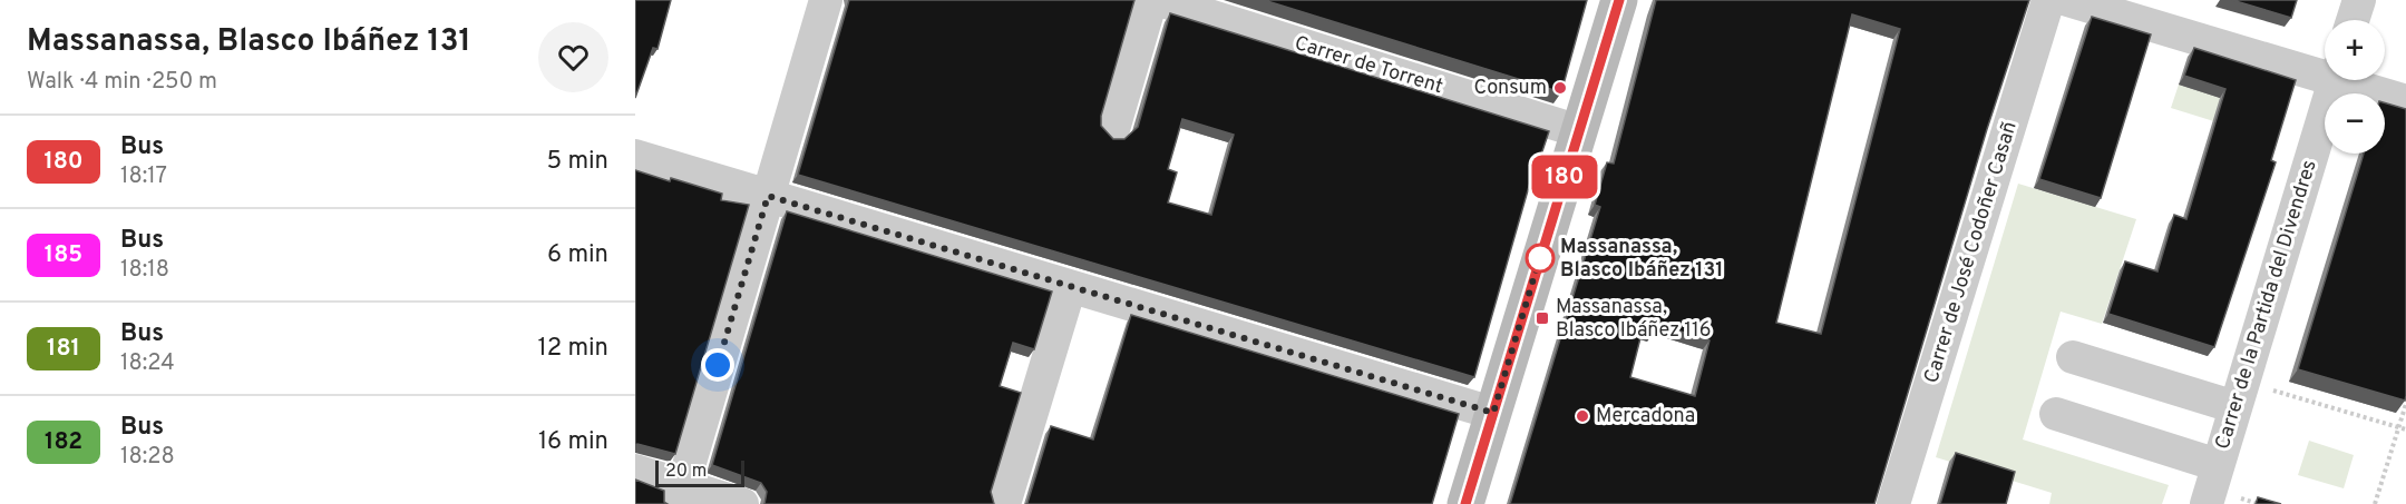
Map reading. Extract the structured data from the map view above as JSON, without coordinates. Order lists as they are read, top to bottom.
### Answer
{
  "streets": {
    "street": ["Carrer de Torrent", "Carrer de José Codoñer Casañ", "Carrer de la Partida del Divendres"]
  },
  "places": {
    "other": ["Consum", "Massanassa, Blasco Ibáñez 131", "Mercadona"],
    "transit": ["Massanassa, Blasco Ibáñez 116"]
  },
  "lines": ["bus line 180"],
  "scale_bar": "20 m",
  "page": {
    "heading": ["Massanassa, Blasco Ibáñez 131", "Walk · 4 min · 250 m"],
    "on_map": "180",
    "map_buttons": ["+", "−"],
    "list": [
      {
        "mark": "180",
        "name": "Bus",
        "note": "18:17",
        "value": "5 min"
      },
      {
        "mark": "185",
        "name": "Bus",
        "note": "18:18",
        "value": "6 min"
      },
      {
        "mark": "181",
        "name": "Bus",
        "note": "18:24",
        "value": "12 min"
      },
      {
        "mark": "182",
        "name": "Bus",
        "note": "18:28",
        "value": "16 min"
      }
    ],
    "scale": "20 m"
  }
}
